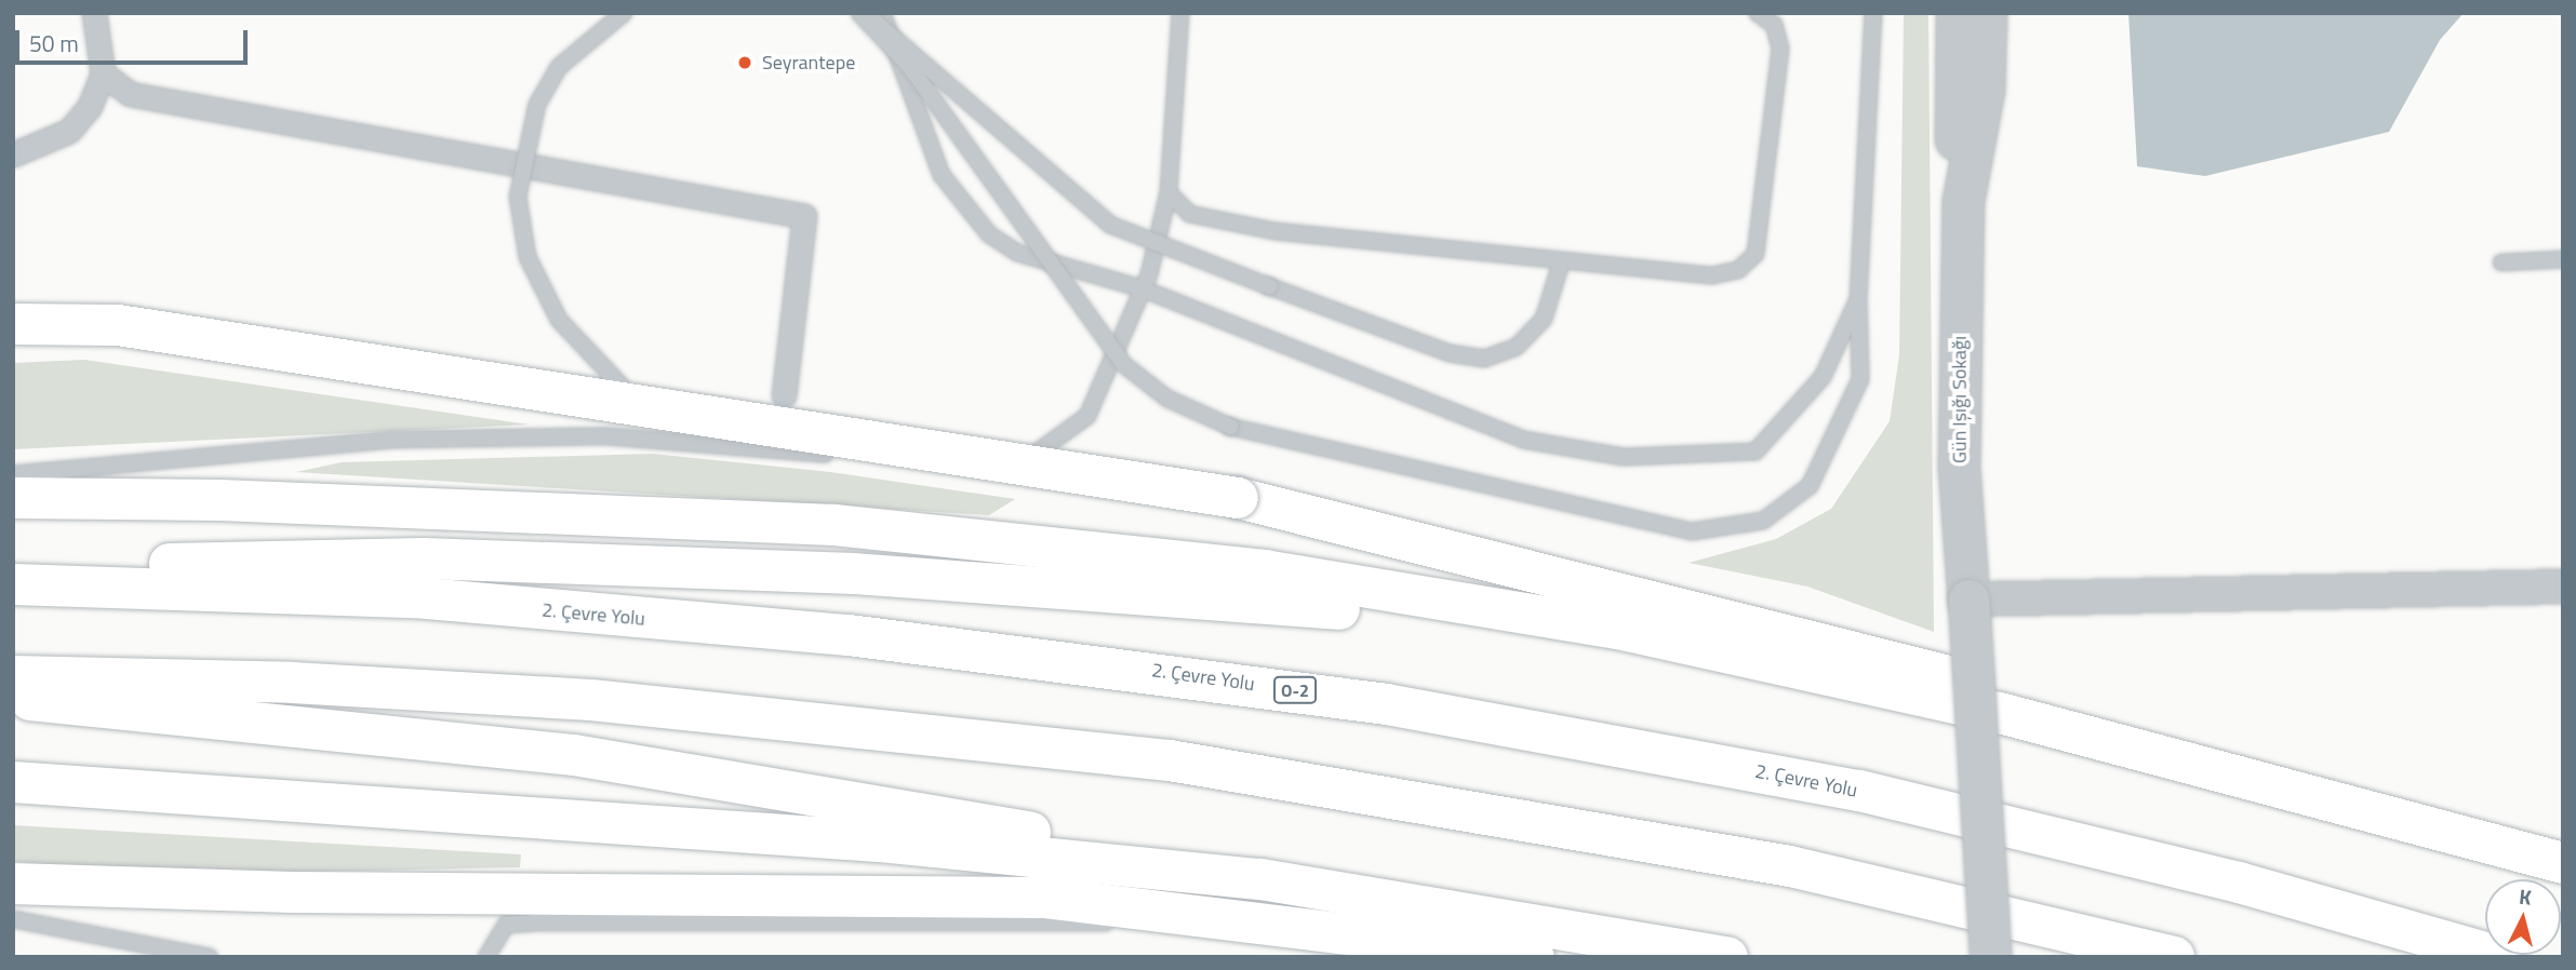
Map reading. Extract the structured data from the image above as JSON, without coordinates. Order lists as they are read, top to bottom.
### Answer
{
  "streets": {
    "highway": ["2. Çevre Yolu", "O-2"],
    "street": ["Gün Işığı Sokağı"]
  },
  "places": ["Seyrantepe"],
  "scale_bar": "50 m",
  "north": "top"
}
